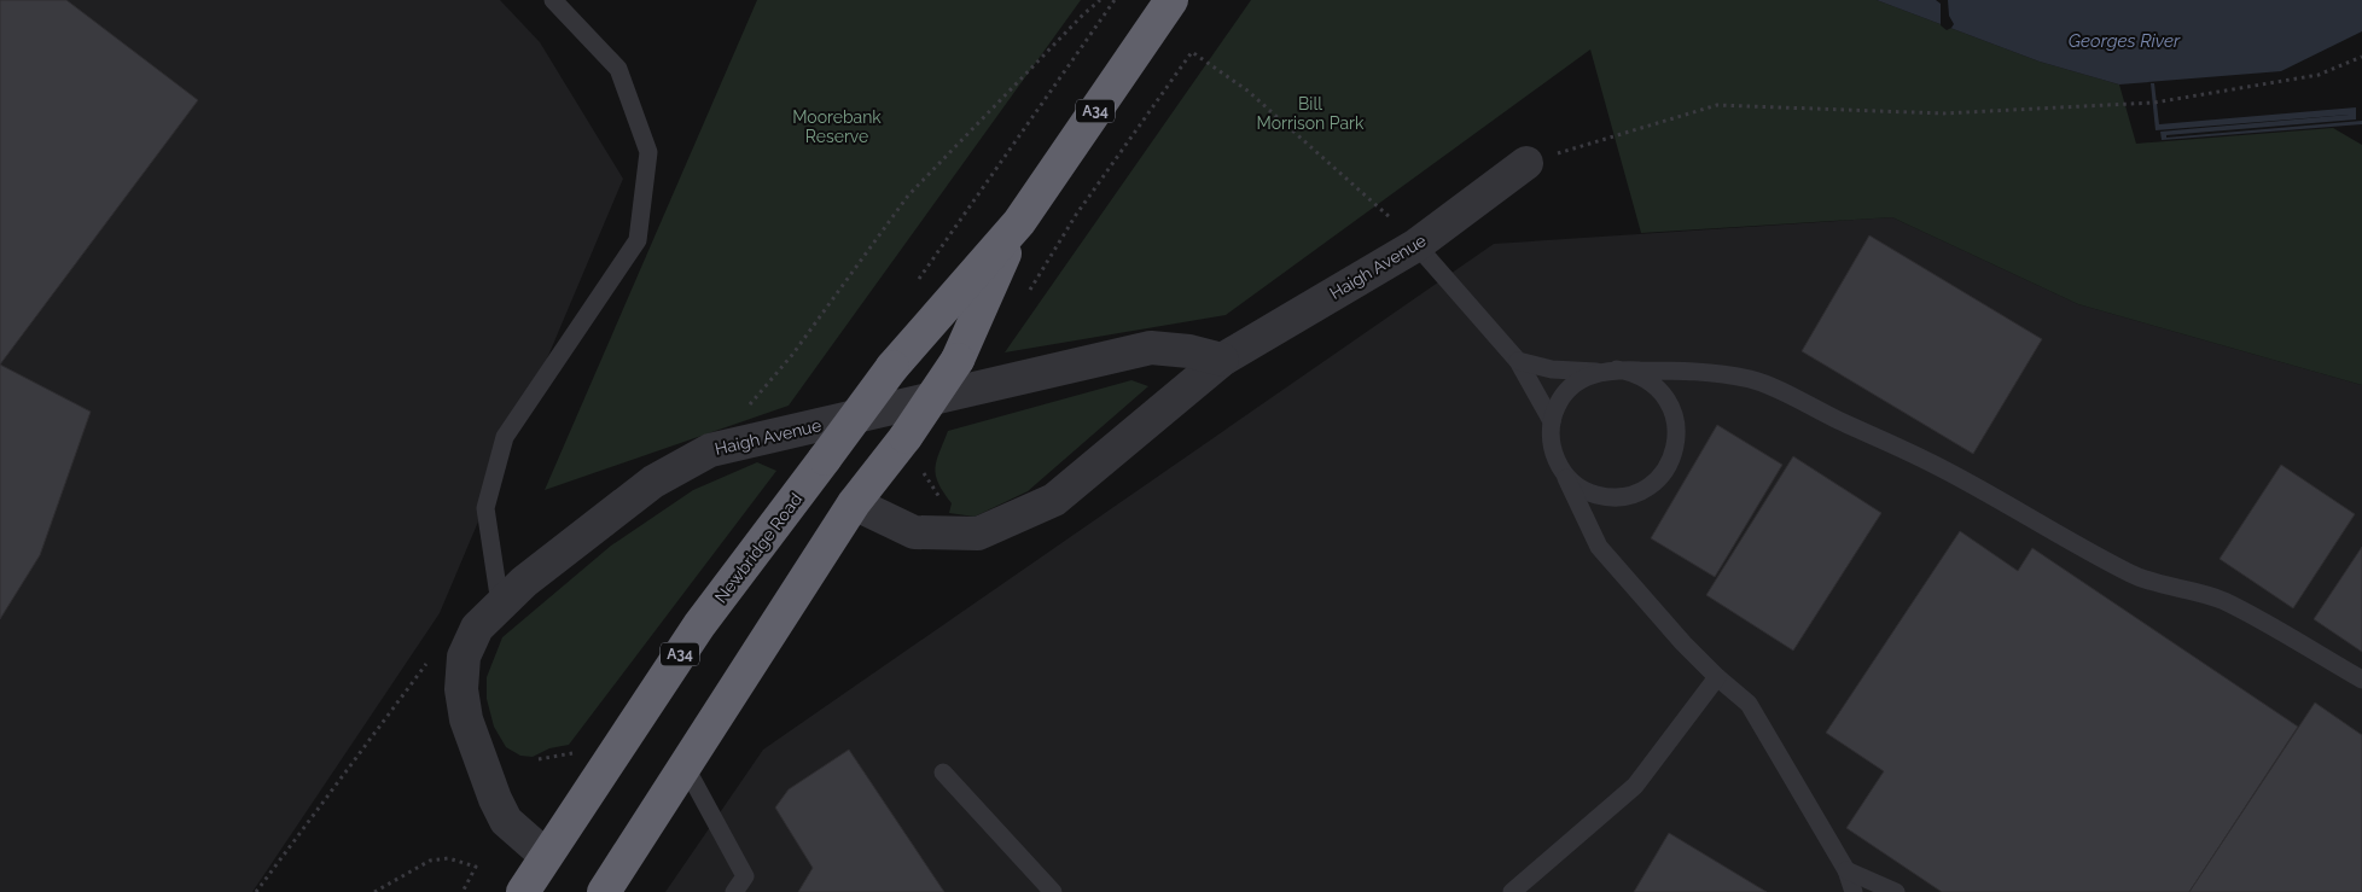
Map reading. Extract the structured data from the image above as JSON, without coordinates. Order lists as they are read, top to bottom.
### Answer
{
  "streets": {
    "highway": ["A34", "Newbridge Road"],
    "street": ["Haigh Avenue"]
  },
  "crossings": [
    ["Haigh Avenue", "Newbridge Road"]
  ],
  "water": ["Georges River"],
  "parks": ["Bill Morrison Park", "Moorebank Reserve"]
}
